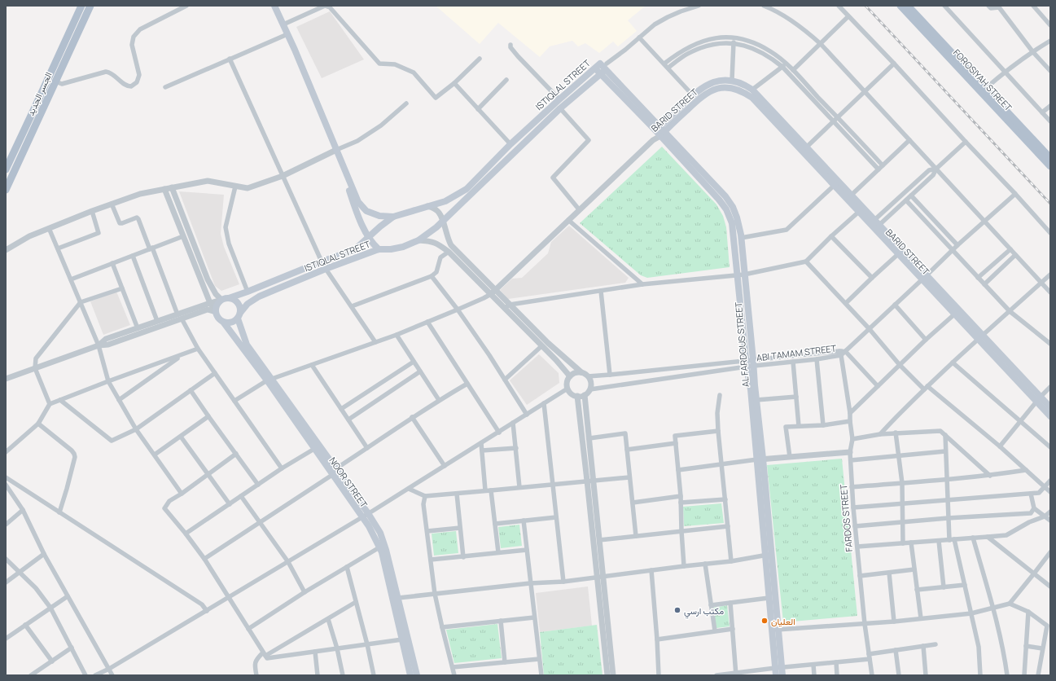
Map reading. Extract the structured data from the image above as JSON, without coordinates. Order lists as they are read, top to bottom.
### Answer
{
  "streets": {
    "main road": [
      "FOROSIYAH STREET",
      "ISTIQLAL STREET",
      "الجسر الجديد",
      "BARID STREET",
      "AL FARDOUS STREET",
      "NOOR STREET"
    ],
    "street": ["ABI TAMAM STREET", "FARDOS STREET"]
  },
  "crossings": [
    ["ISTIQLAL STREET", "AL FARDOUS STREET"],
    ["ISTIQLAL STREET", "NOOR STREET"],
    ["BARID STREET", "AL FARDOUS STREET"],
    ["AL FARDOUS STREET", "ABI TAMAM STREET"],
    ["ABI TAMAM STREET", "FARDOS STREET"]
  ],
  "places": ["مكتب ارسي", "العليان"]
}
